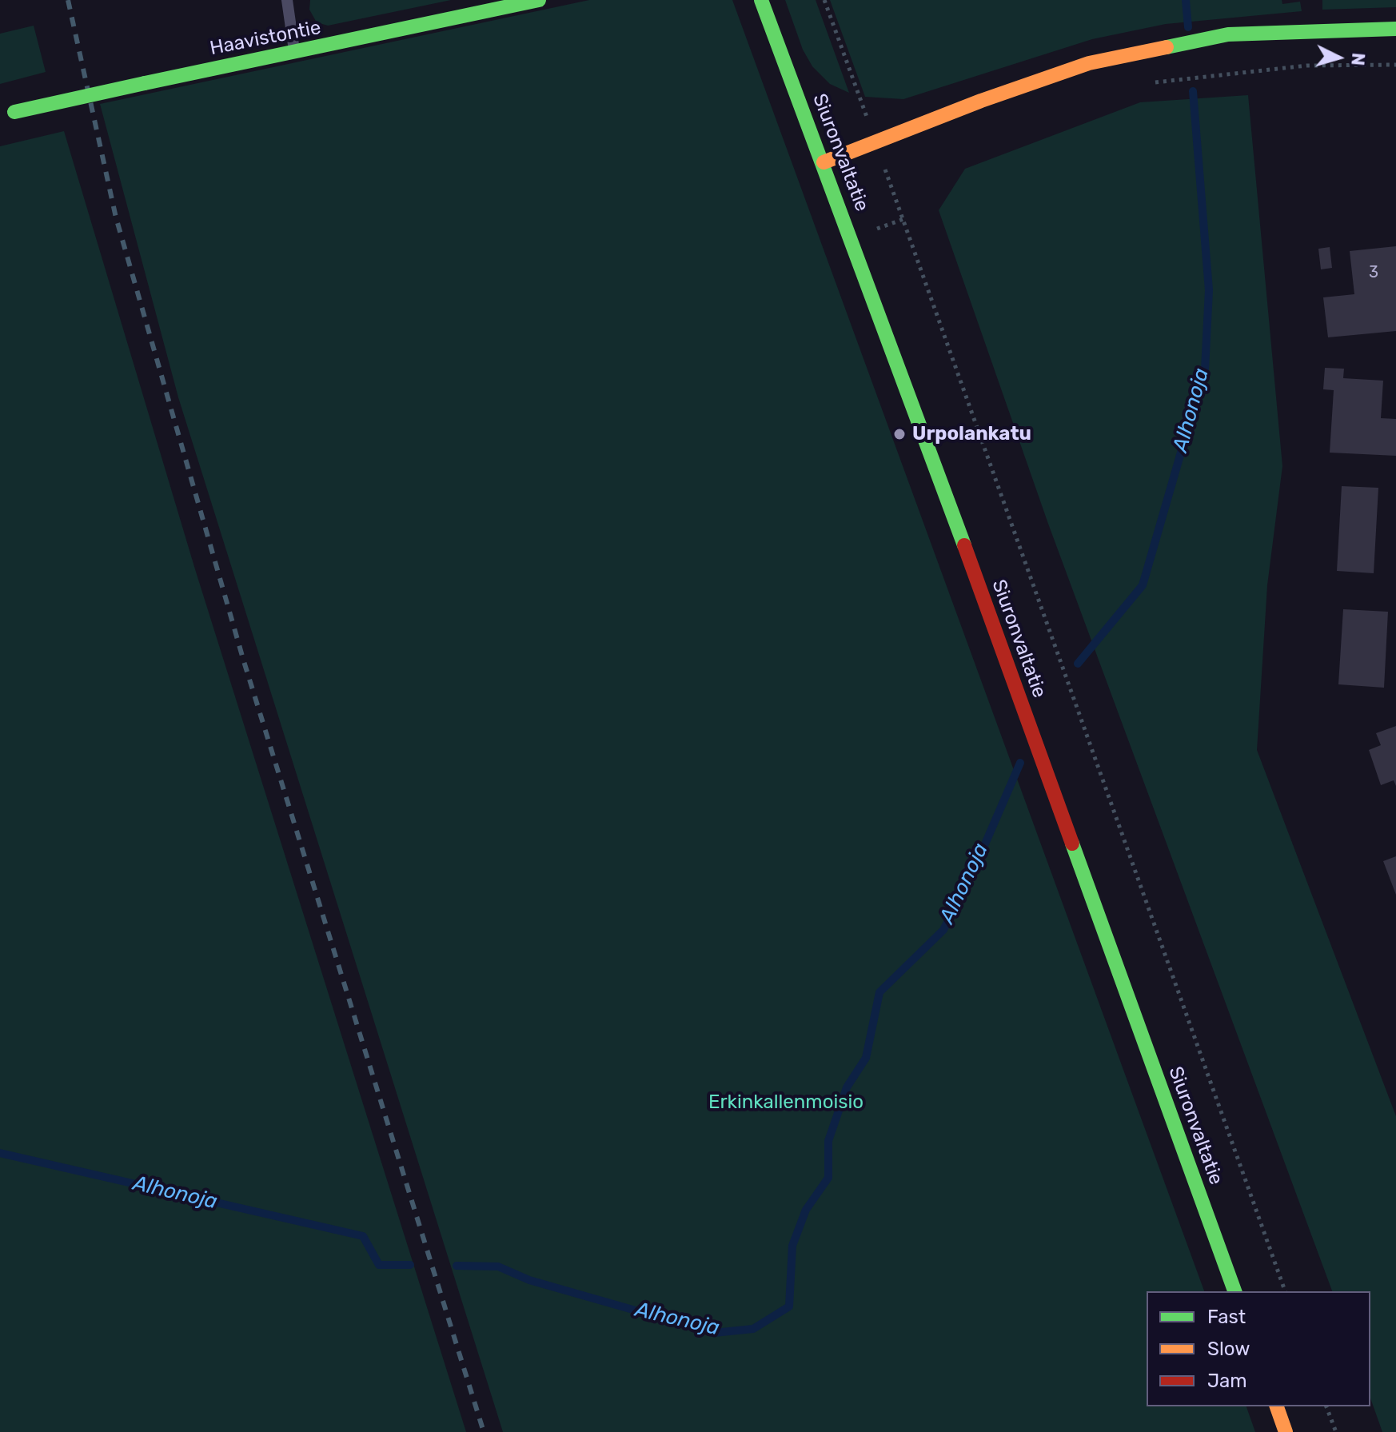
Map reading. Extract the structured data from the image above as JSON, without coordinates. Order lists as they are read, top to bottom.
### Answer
{
  "streets": {
    "main road": ["Haavistontie", "Siuronvaltatie"]
  },
  "water": ["Alhonoja"],
  "parks": ["Erkinkallenmoisio"],
  "places": ["Urpolankatu"],
  "house_numbers": ["3"],
  "legend": ["Fast", "Slow", "Jam"],
  "north": "right"
}
